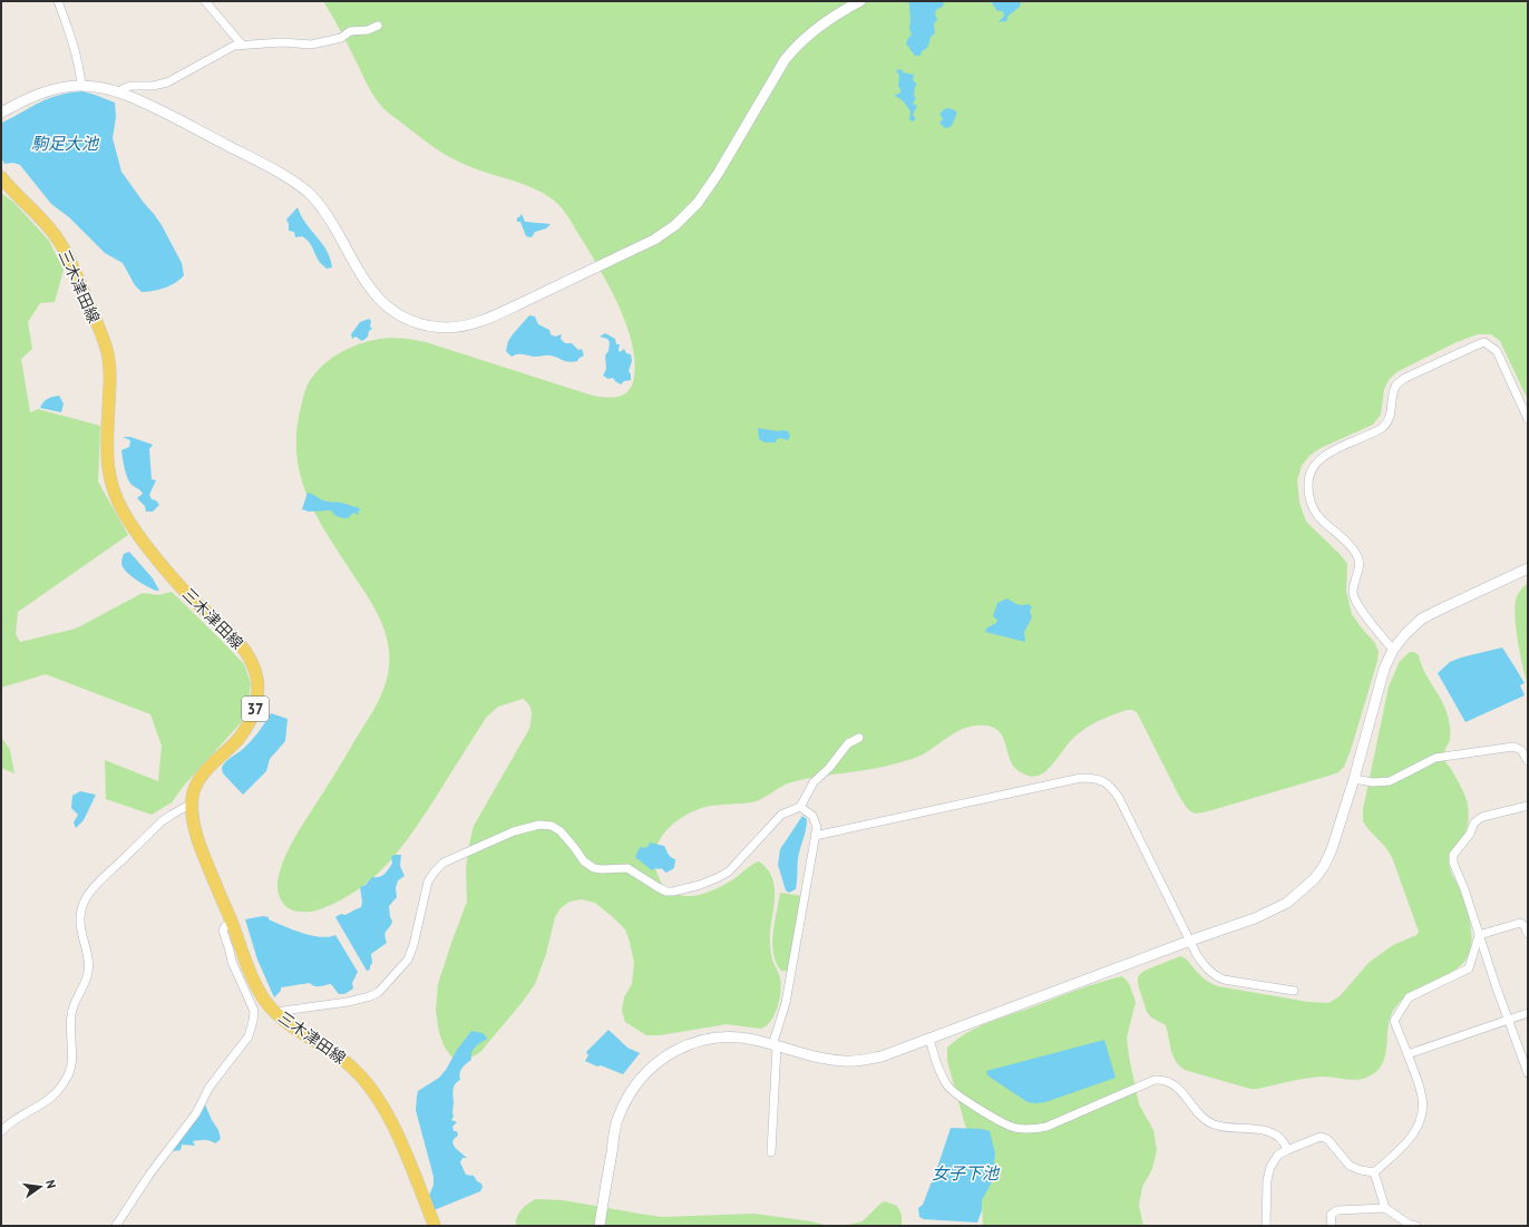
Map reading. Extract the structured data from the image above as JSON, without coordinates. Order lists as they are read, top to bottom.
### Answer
{
  "streets": {
    "main road": ["三木津田線", "37"]
  },
  "water": ["駒足大池", "女子下池"],
  "north": "right"
}
